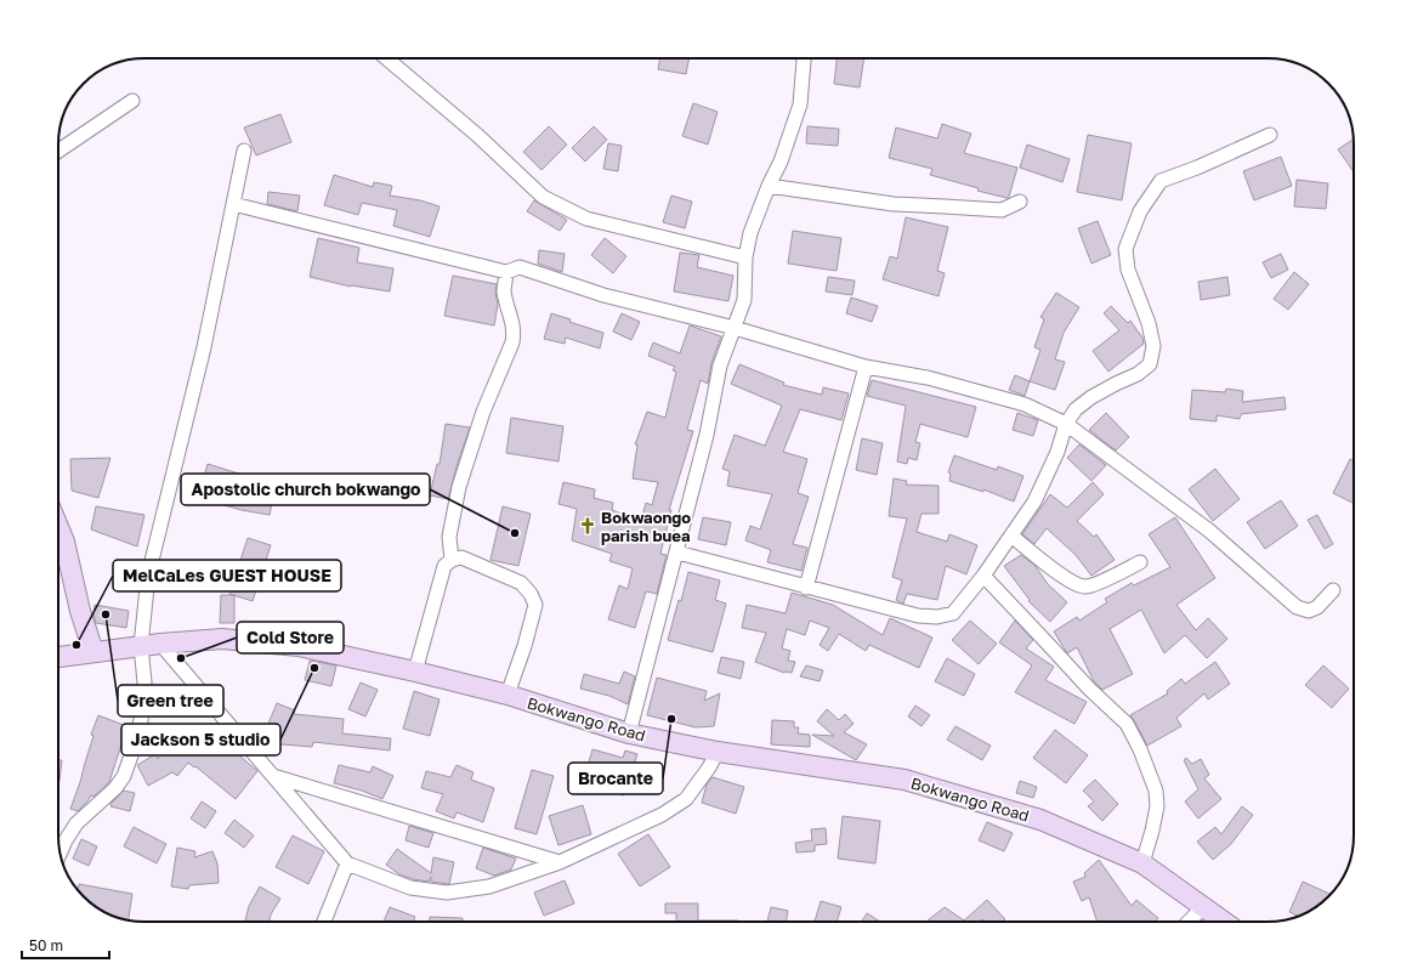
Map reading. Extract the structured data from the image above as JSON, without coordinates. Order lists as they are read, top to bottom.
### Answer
{
  "streets": {
    "street": ["Bokwango Road"]
  },
  "places": {
    "church": ["Bokwaongo parish buea"],
    "other": [
      "Apostolic church bokwango",
      "Green tree",
      "MelCaLes GUEST HOUSE",
      "Cold Store",
      "Jackson 5 studio",
      "Brocante"
    ]
  },
  "scale_bar": "50 m"
}
